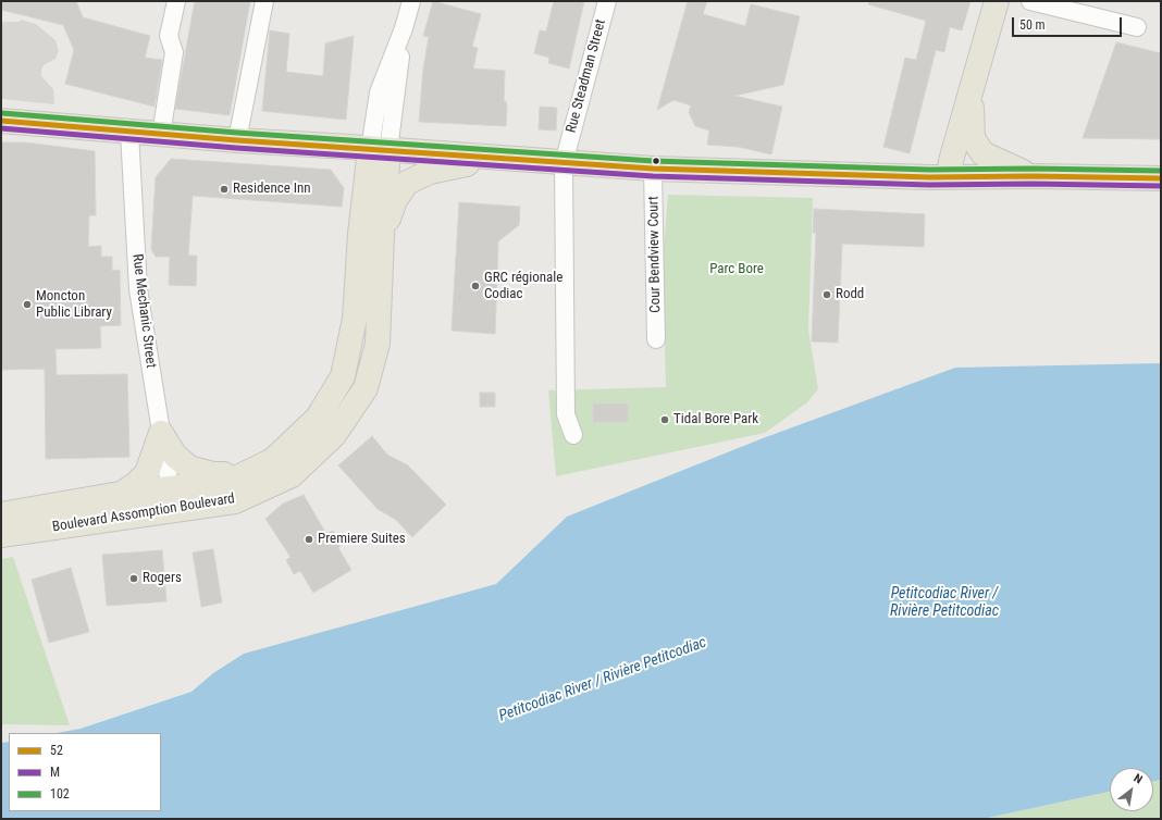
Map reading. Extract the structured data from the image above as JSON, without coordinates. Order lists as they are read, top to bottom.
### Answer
{
  "streets": {
    "main road": ["Boulevard Assomption Boulevard"],
    "street": ["Rue Steadman Street", "Cour Bendview Court", "Rue Mechanic Street"]
  },
  "crossings": [
    ["Rue Mechanic Street", "Boulevard Assomption Boulevard"]
  ],
  "water": ["Petitcodiac River / Rivière Petitcodiac"],
  "parks": ["Parc Bore"],
  "places": [
    "Residence Inn",
    "GRC régionale Codiac",
    "Rodd",
    "Moncton Public Library",
    "Tidal Bore Park",
    "Premiere Suites",
    "Rogers"
  ],
  "lines": ["transit line 102", "transit line 52", "transit line M"],
  "legend": ["52", "M", "102"],
  "scale_bar": "50 m",
  "north": "top right"
}
